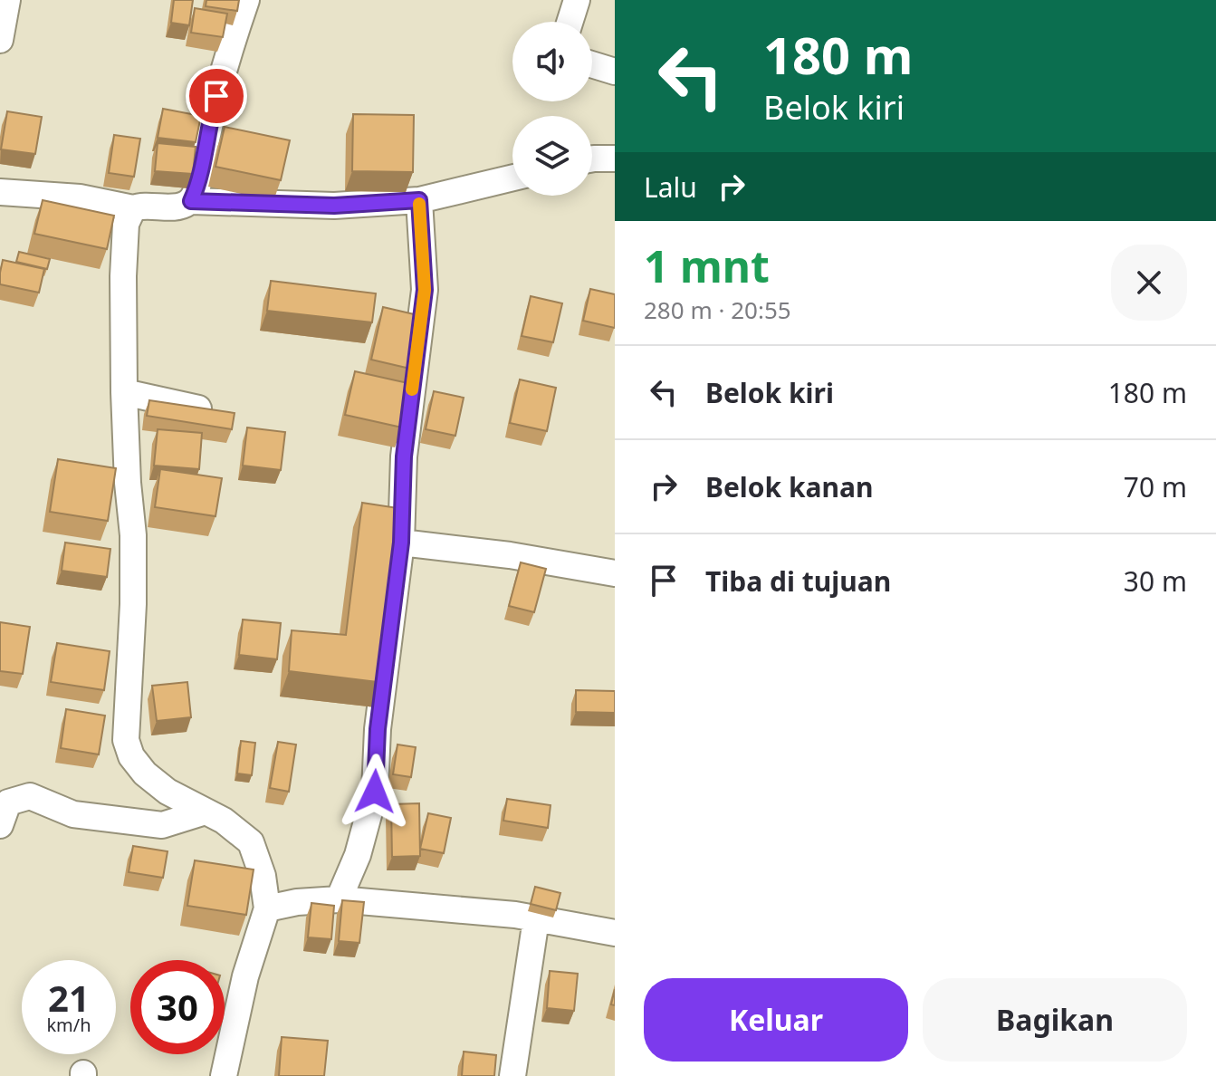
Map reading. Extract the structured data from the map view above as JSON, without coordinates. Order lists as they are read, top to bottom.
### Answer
{
  "page": {
    "turn": ["180 m", "Belok kiri"],
    "then": "Lalu",
    "heading": ["1 mnt", "280 m · 20:55"],
    "list": [
      {
        "name": "Belok kiri",
        "value": "180 m"
      },
      {
        "name": "Belok kanan",
        "value": "70 m"
      },
      {
        "name": "Tiba di tujuan",
        "value": "30 m"
      }
    ],
    "speed": "21 km/h",
    "limit": "30",
    "buttons": ["Keluar", "Bagikan"]
  }
}
